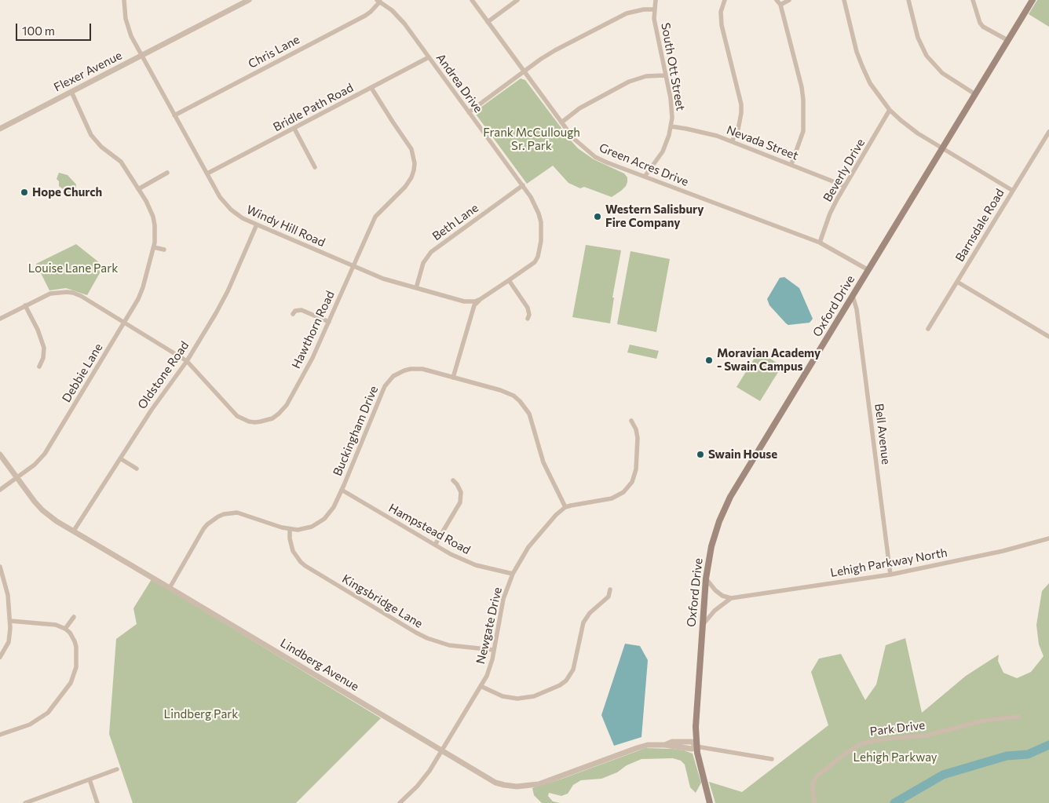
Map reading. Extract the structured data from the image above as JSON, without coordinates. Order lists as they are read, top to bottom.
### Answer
{
  "streets": {
    "main road": ["Oxford Drive"],
    "street": [
      "Chris Lane",
      "South Ott Street",
      "Flexer Avenue",
      "Andrea Drive",
      "Bridle Path Road",
      "Nevada Street",
      "Green Acres Drive",
      "Beverly Drive",
      "Beth Lane",
      "Barnsdale Road",
      "Windy Hill Road",
      "Hawthorn Road",
      "Debbie Lane",
      "Oldstone Road",
      "Buckingham Drive",
      "Bell Avenue",
      "Hampstead Road",
      "Lehigh Parkway North",
      "Kingsbridge Lane",
      "Newgate Drive",
      "Lindberg Avenue",
      "Park Drive"
    ]
  },
  "crossings": [
    ["Chris Lane", "Andrea Drive"],
    ["Chris Lane", "Windy Hill Road"],
    ["South Ott Street", "Nevada Street"],
    ["South Ott Street", "Green Acres Drive"],
    ["Flexer Avenue", "Windy Hill Road"],
    ["Flexer Avenue", "Debbie Lane"],
    ["Andrea Drive", "Bridle Path Road"],
    ["Andrea Drive", "Beth Lane"],
    ["Andrea Drive", "Windy Hill Road"],
    ["Andrea Drive", "Buckingham Drive"],
    ["Bridle Path Road", "Windy Hill Road"],
    ["Bridle Path Road", "Hawthorn Road"],
    ["Nevada Street", "Beverly Drive"],
    ["Green Acres Drive", "Beverly Drive"],
    ["Green Acres Drive", "Oxford Drive"],
    ["Beth Lane", "Windy Hill Road"],
    ["Windy Hill Road", "Hawthorn Road"],
    ["Windy Hill Road", "Oldstone Road"],
    ["Oxford Drive", "Bell Avenue"],
    ["Oxford Drive", "Lehigh Parkway North"],
    ["Oxford Drive", "Lindberg Avenue"],
    ["Hawthorn Road", "Debbie Lane"],
    ["Hawthorn Road", "Oldstone Road"],
    ["Debbie Lane", "Lindberg Avenue"],
    ["Oldstone Road", "Lindberg Avenue"],
    ["Buckingham Drive", "Hampstead Road"],
    ["Buckingham Drive", "Kingsbridge Lane"],
    ["Buckingham Drive", "Newgate Drive"],
    ["Buckingham Drive", "Lindberg Avenue"],
    ["Bell Avenue", "Lehigh Parkway North"],
    ["Hampstead Road", "Newgate Drive"],
    ["Kingsbridge Lane", "Newgate Drive"],
    ["Newgate Drive", "Lindberg Avenue"]
  ],
  "parks": [
    "Frank McCullough Sr. Park",
    "Louise Lane Park",
    "Lindberg Park",
    "Lehigh Parkway"
  ],
  "places": [
    "Hope Church",
    "Western Salisbury Fire Company",
    "Moravian Academy - Swain Campus",
    "Swain House"
  ],
  "scale_bar": "100 m"
}
